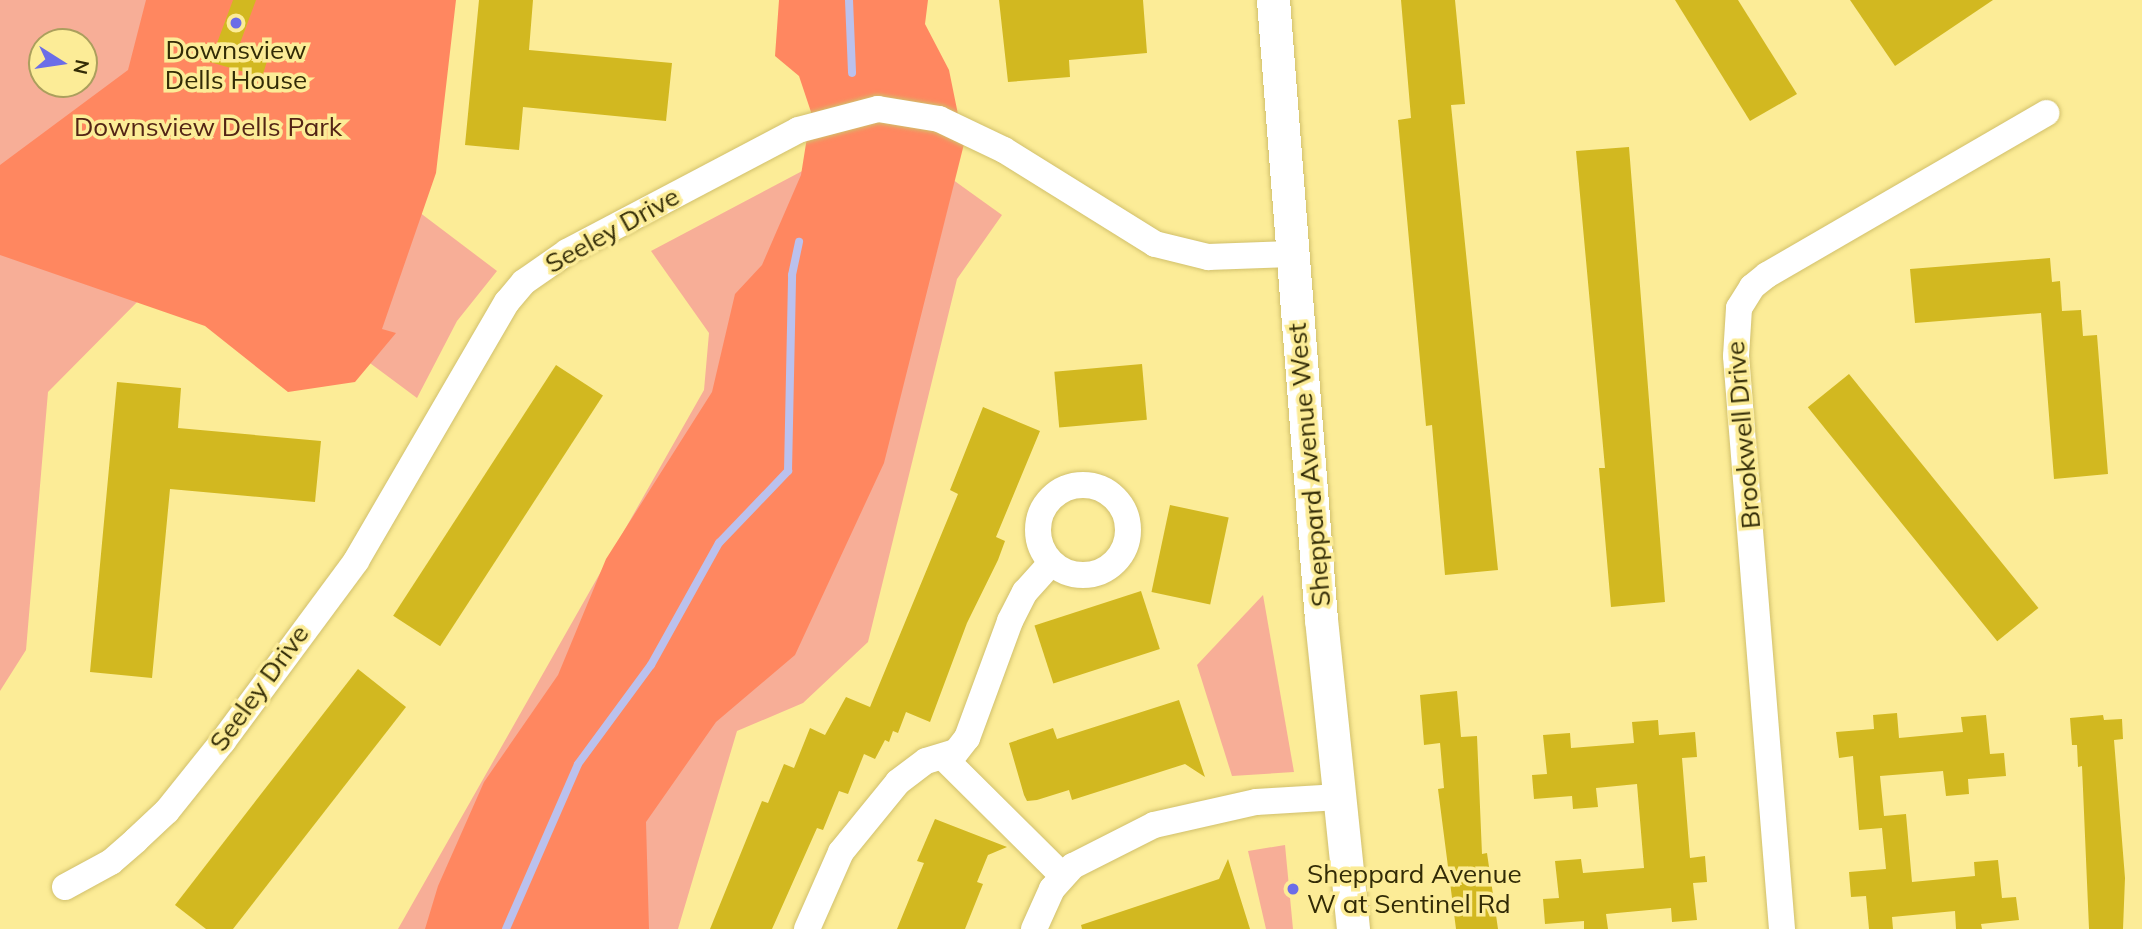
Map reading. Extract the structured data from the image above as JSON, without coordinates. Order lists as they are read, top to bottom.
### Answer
{
  "streets": {
    "main road": ["Sheppard Avenue West"],
    "street": ["Seeley Drive", "Brookwell Drive"]
  },
  "crossings": [
    ["Seeley Drive", "Sheppard Avenue West"]
  ],
  "parks": ["Downsview Dells Park"],
  "places": ["Downsview Dells House", "Sheppard Avenue W at Sentinel Rd"],
  "north": "right"
}
